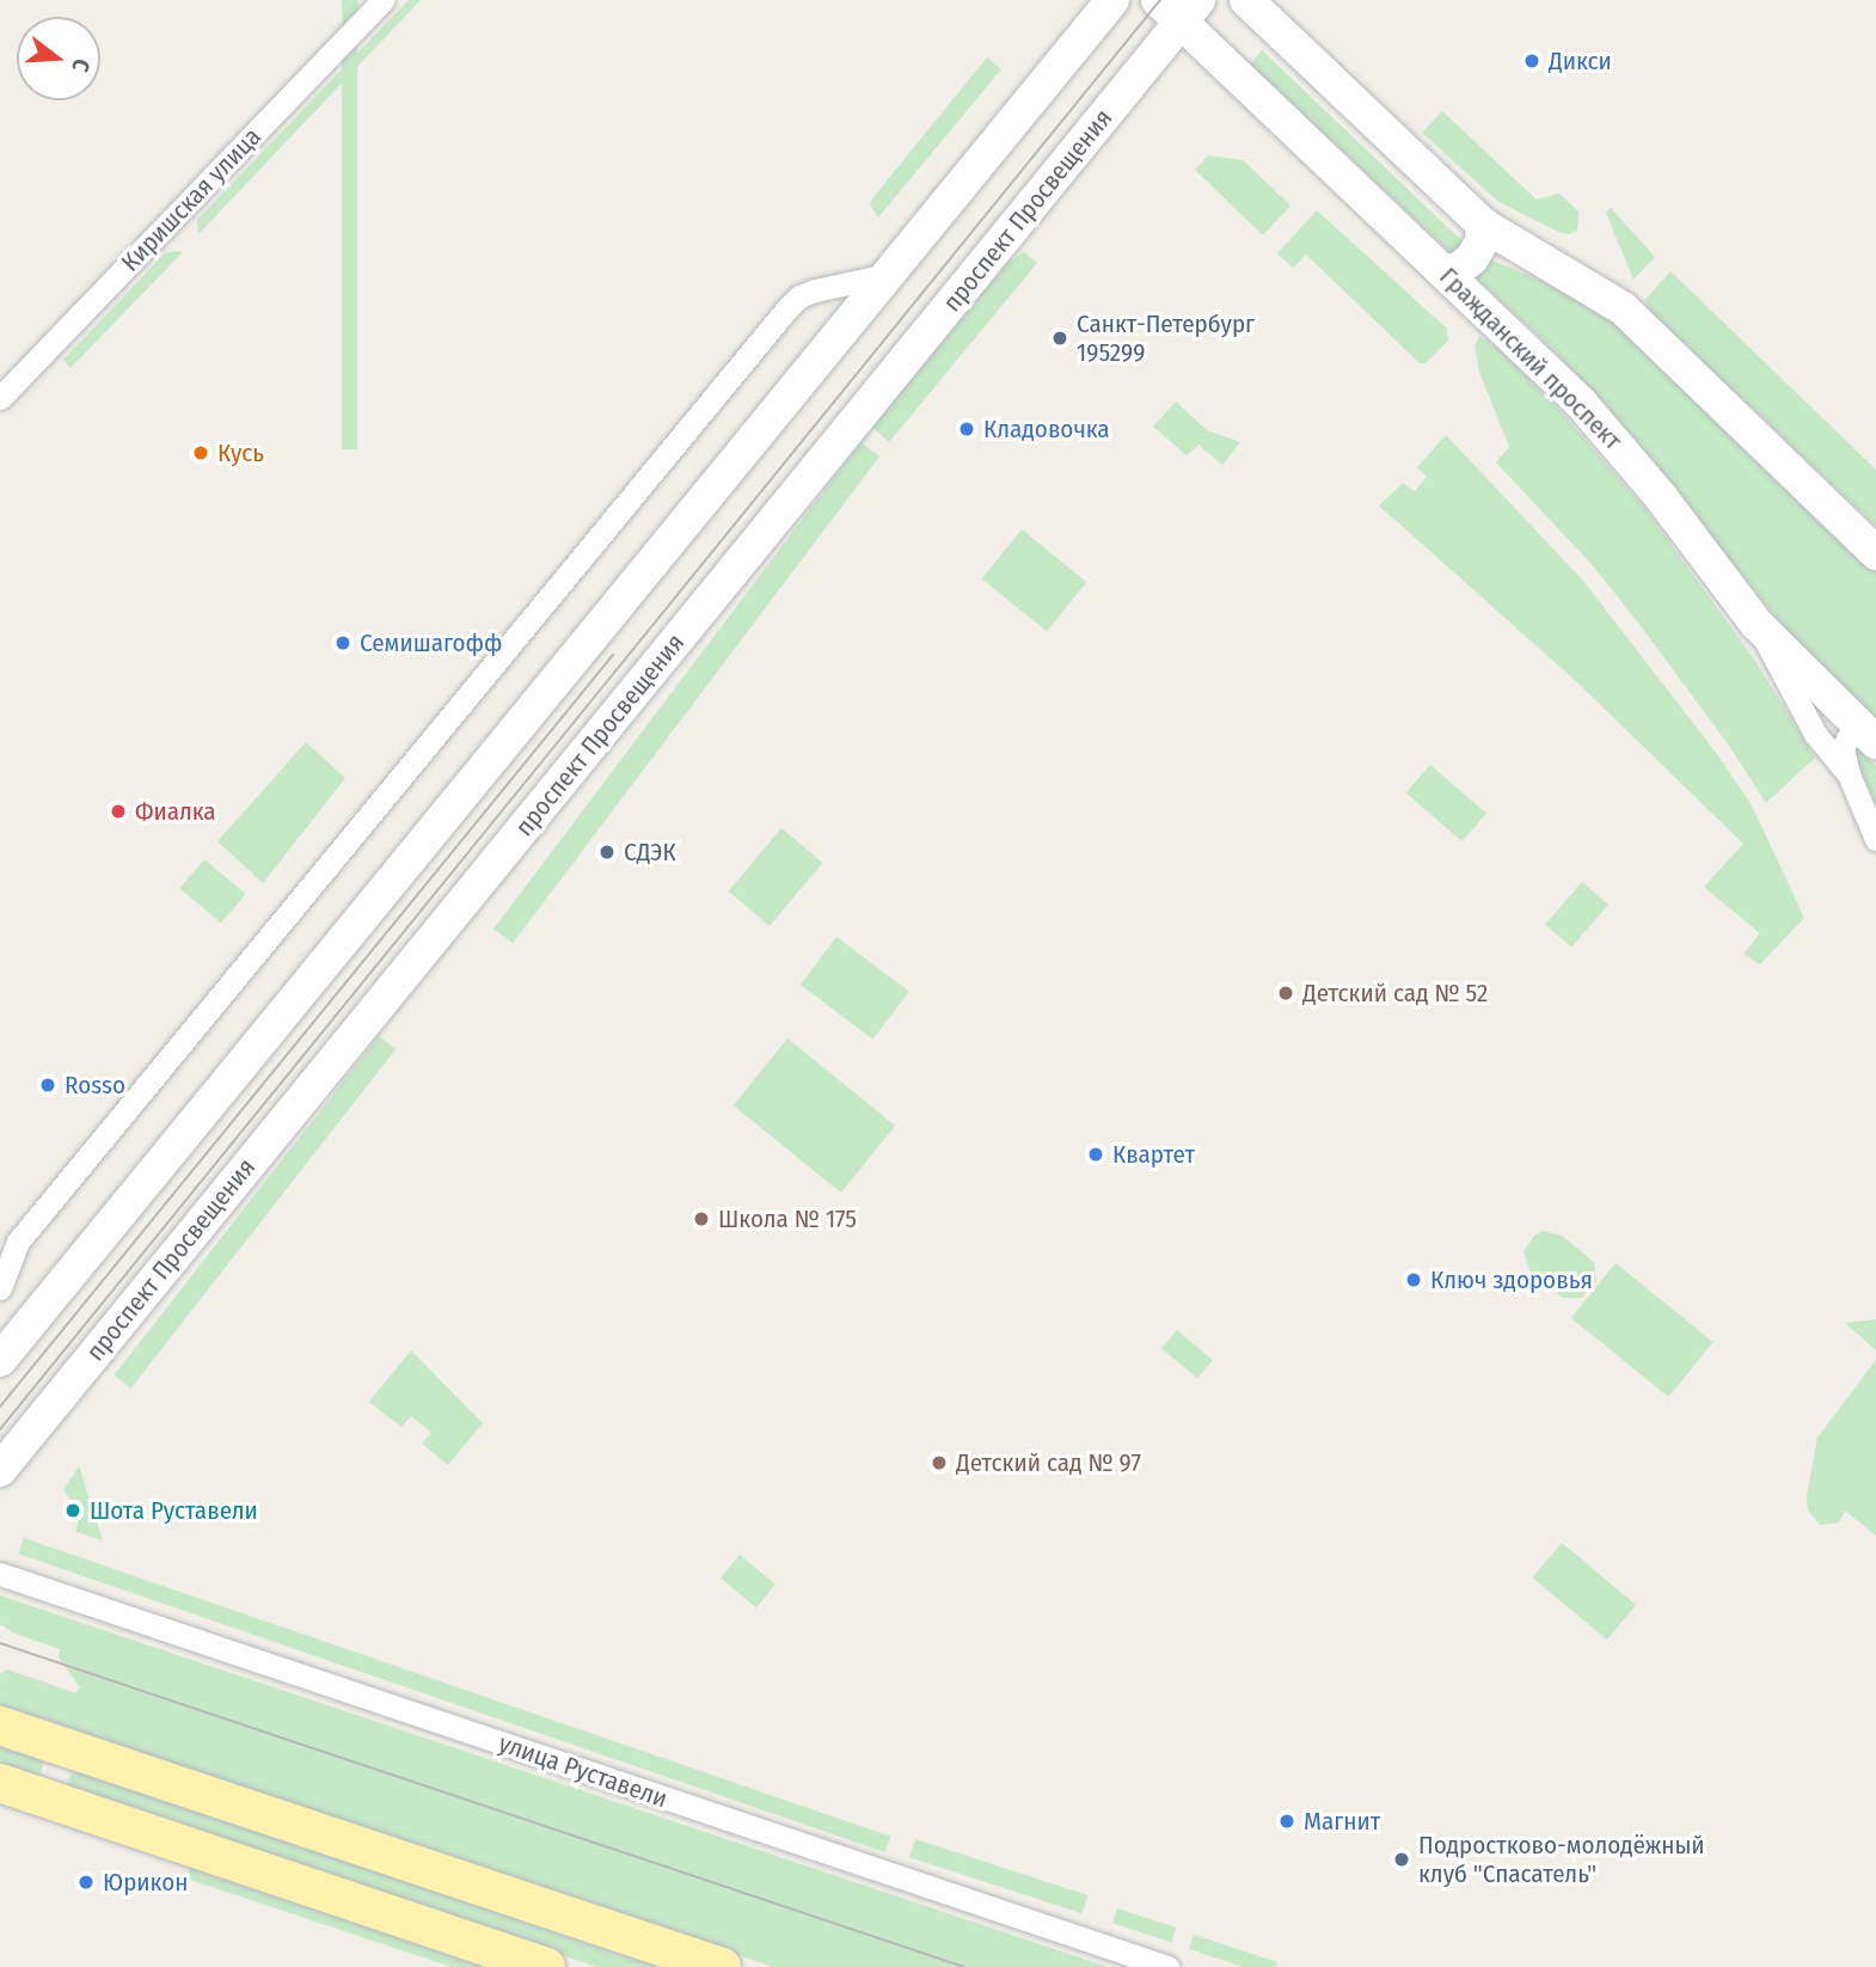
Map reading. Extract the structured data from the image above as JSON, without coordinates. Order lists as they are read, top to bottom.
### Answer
{
  "streets": {
    "main road": ["проспект Просвещения", "Гражданский проспект"],
    "street": ["Киришская улица", "улица Руставели"]
  },
  "crossings": [
    ["проспект Просвещения", "Гражданский проспект"]
  ],
  "places": [
    "Дикси",
    "Санкт-Петербург 195299",
    "Кладовочка",
    "Кусь",
    "Семишагофф",
    "Фиалка",
    "СДЭК",
    "Детский сад № 52",
    "Rosso",
    "Квартет",
    "Школа № 175",
    "Ключ здоровья",
    "Детский сад № 97",
    "Шота Руставели",
    "Магнит",
    "Подростково-молодёжный клуб \"Спасатель\"",
    "Юрикон"
  ],
  "north": "right"
}
